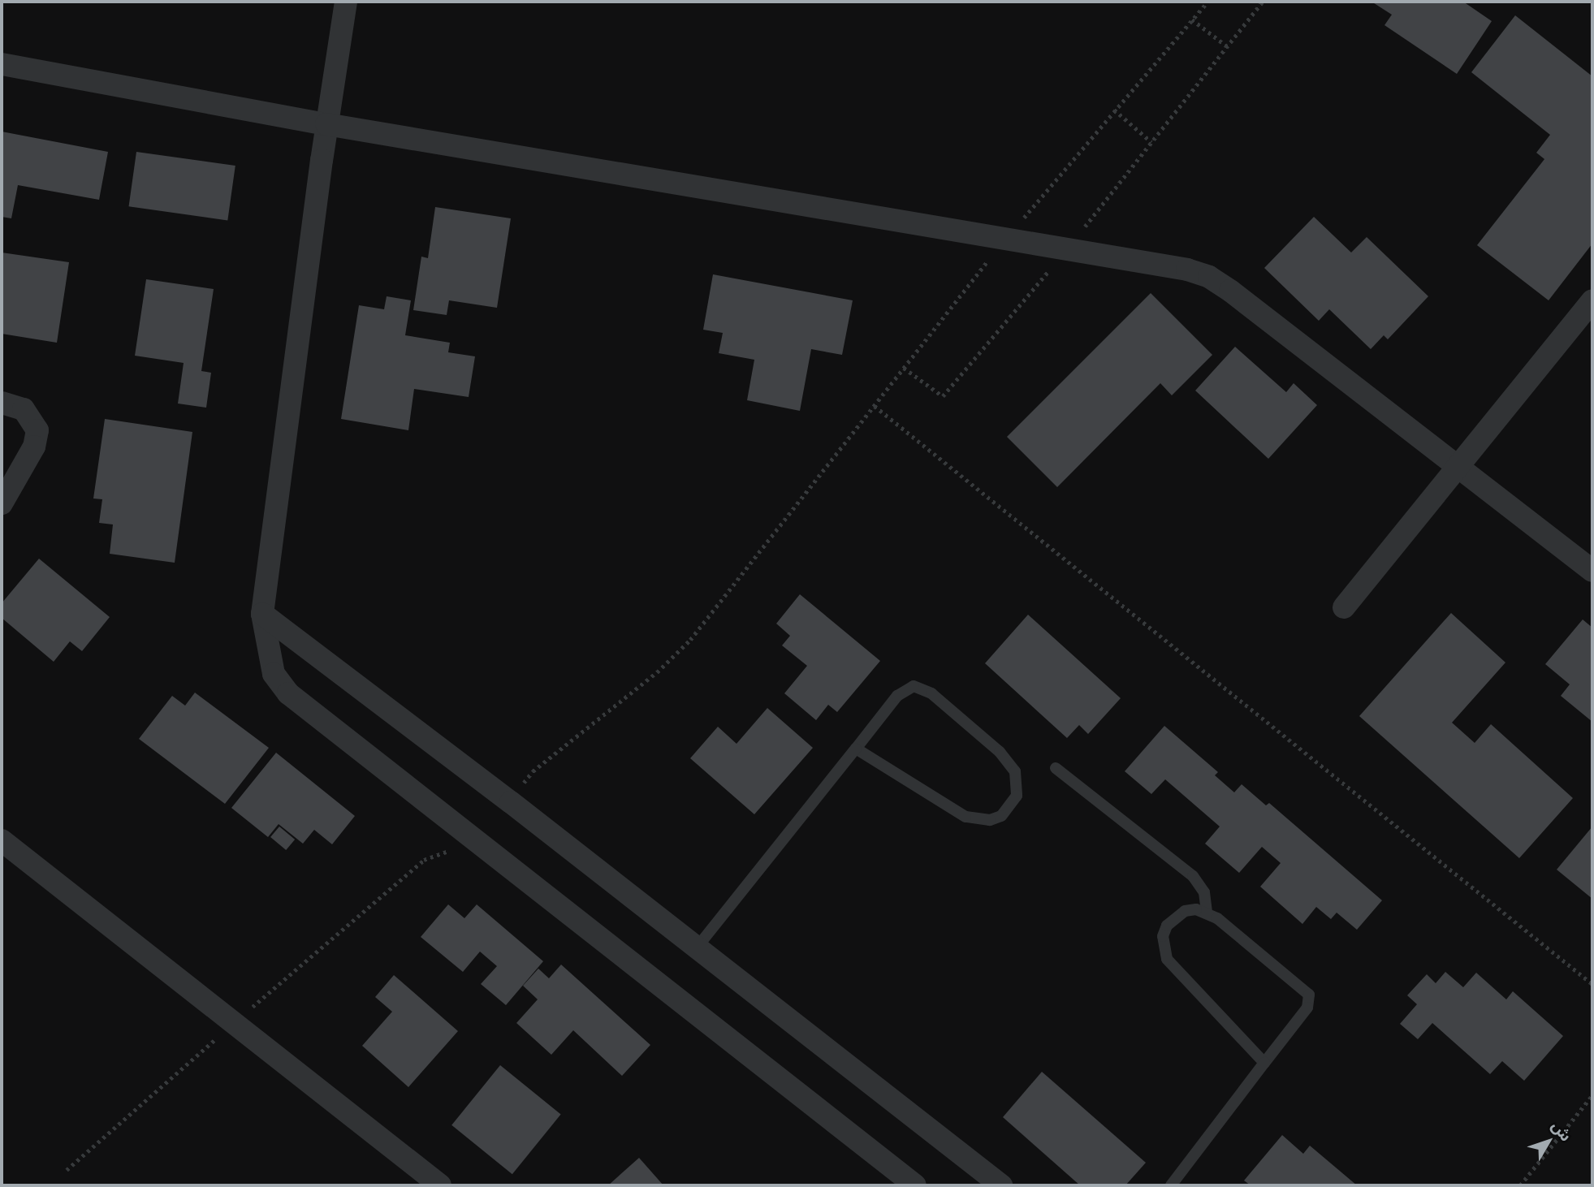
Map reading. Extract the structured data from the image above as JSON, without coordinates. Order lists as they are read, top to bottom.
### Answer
{
  "north": "top right"
}
